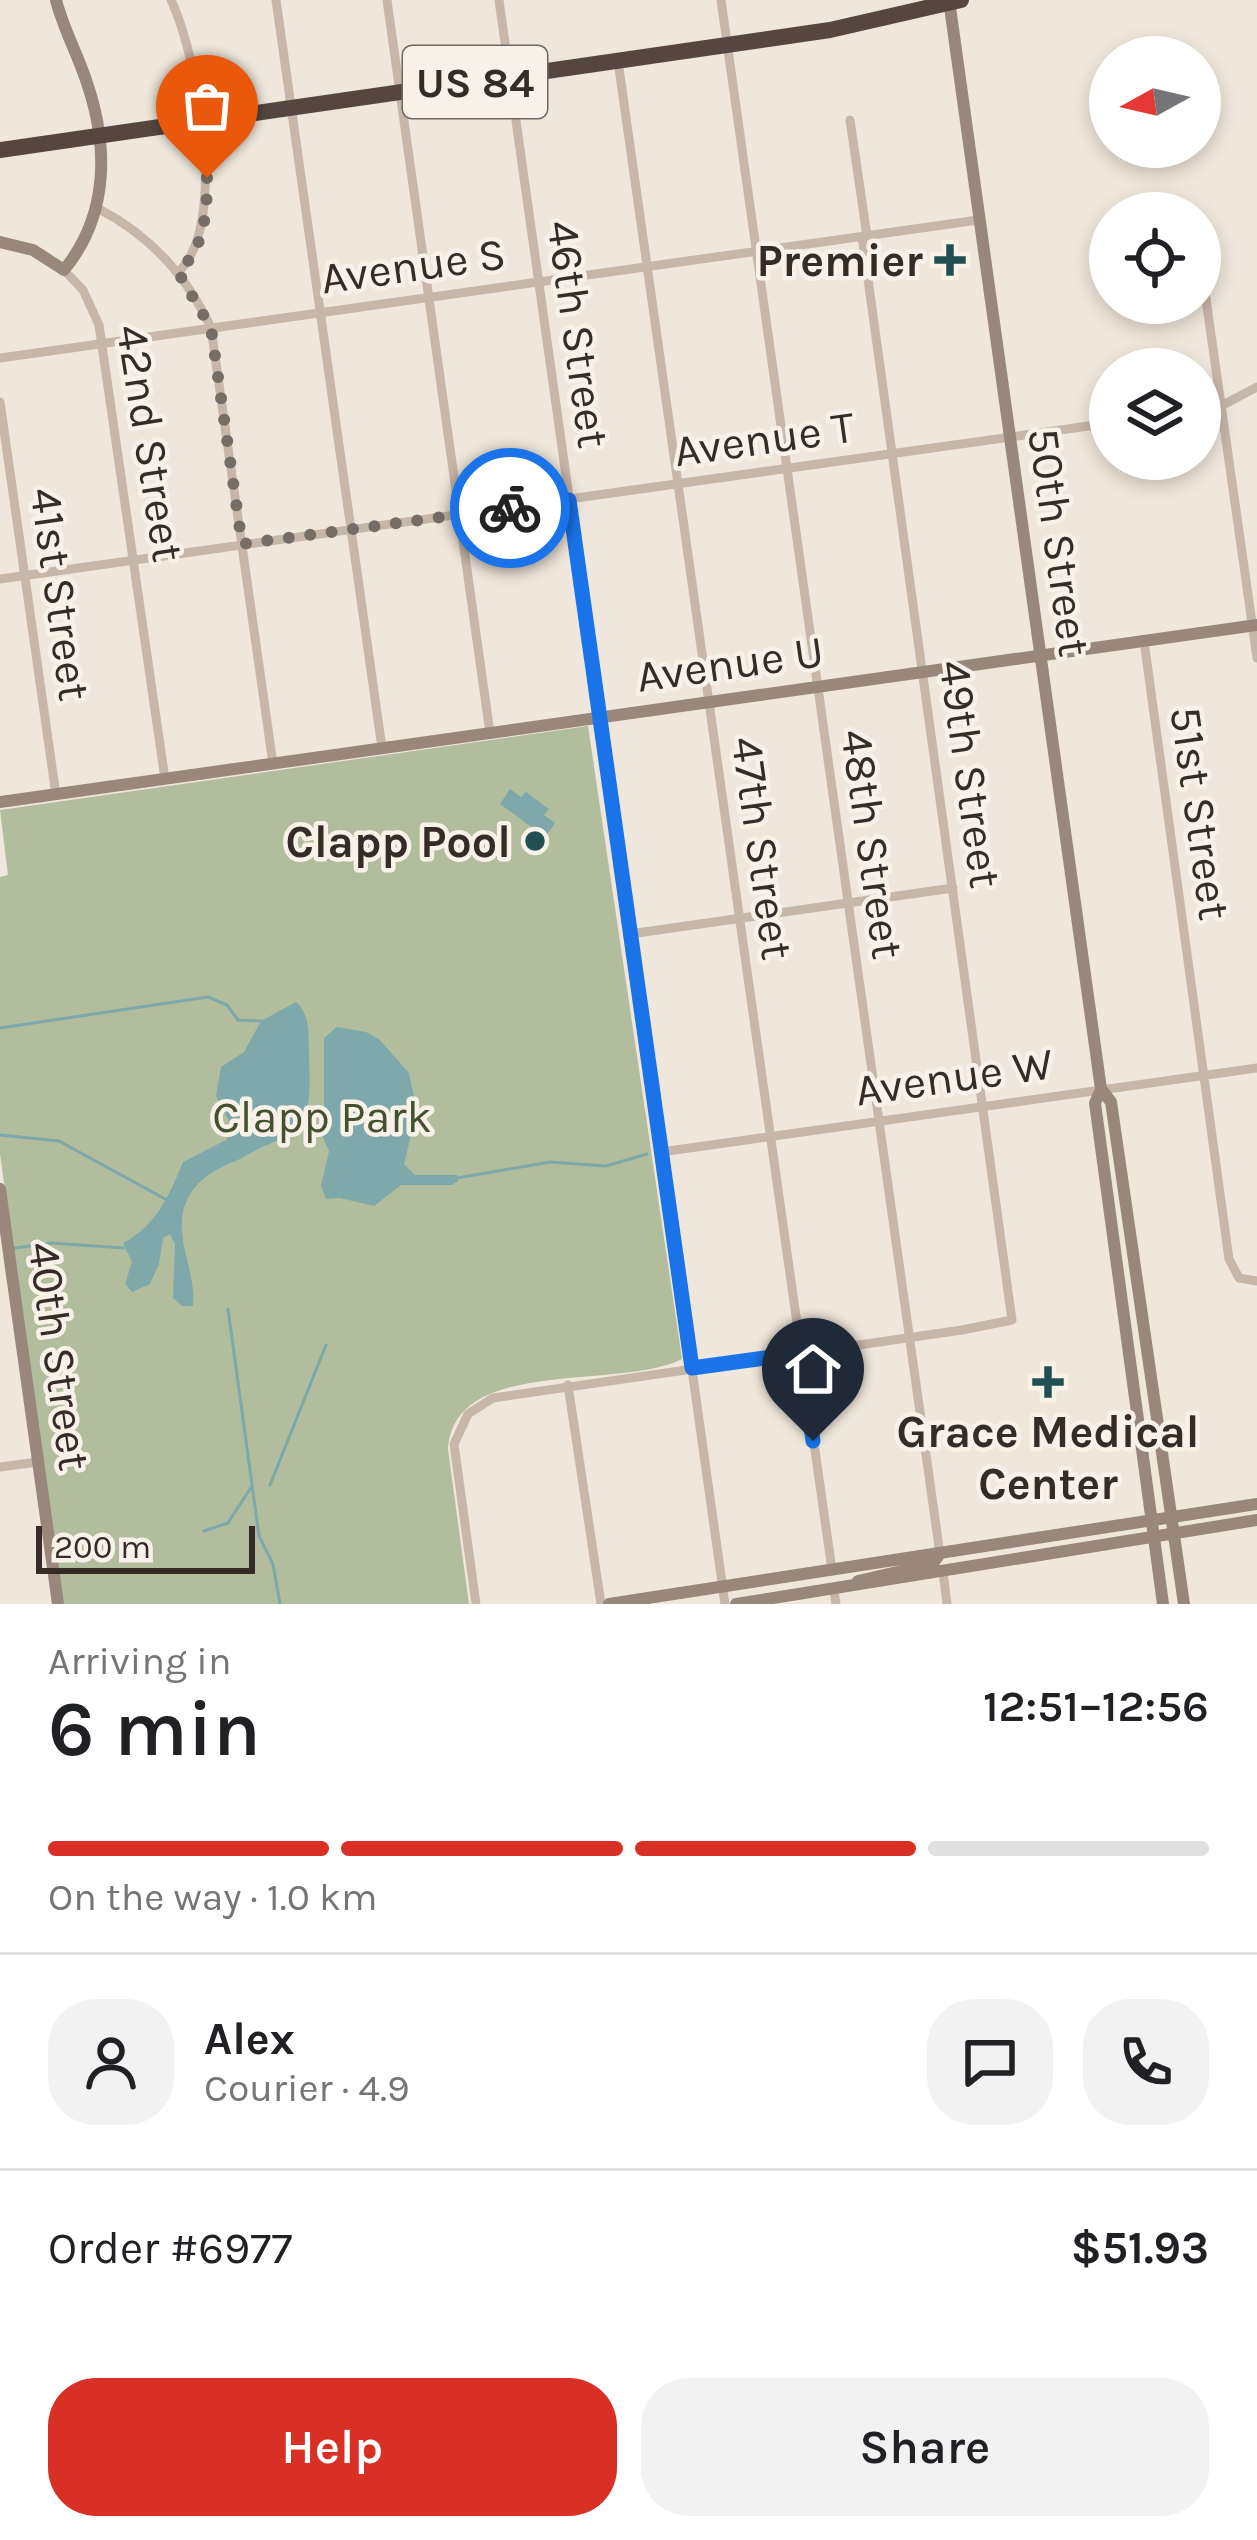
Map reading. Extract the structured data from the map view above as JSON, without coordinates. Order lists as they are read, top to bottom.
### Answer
{
  "streets": {
    "highway": ["US 84"],
    "main road": ["50th Street", "Avenue U", "40th Street"],
    "street": [
      "Avenue S",
      "46th Street",
      "Avenue T",
      "42nd Street",
      "41st Street",
      "49th Street",
      "51st Street",
      "48th Street",
      "47th Street",
      "Avenue W"
    ]
  },
  "crossings": [
    ["US 84", "46th Street"],
    ["US 84", "50th Street"],
    ["US 84", "48th Street"],
    ["US 84", "47th Street"],
    ["Avenue S", "46th Street"],
    ["Avenue S", "42nd Street"],
    ["Avenue S", "50th Street"],
    ["Avenue S", "49th Street"],
    ["Avenue S", "48th Street"],
    ["Avenue S", "47th Street"],
    ["46th Street", "Avenue T"],
    ["46th Street", "Avenue U"],
    ["46th Street", "Avenue W"],
    ["Avenue T", "42nd Street"],
    ["Avenue T", "50th Street"],
    ["Avenue T", "41st Street"],
    ["Avenue T", "49th Street"],
    ["Avenue T", "48th Street"],
    ["Avenue T", "47th Street"],
    ["42nd Street", "Avenue U"],
    ["50th Street", "Avenue U"],
    ["50th Street", "Avenue W"],
    ["41st Street", "Avenue U"],
    ["Avenue U", "49th Street"],
    ["Avenue U", "51st Street"],
    ["Avenue U", "48th Street"],
    ["Avenue U", "47th Street"],
    ["49th Street", "48th Street"],
    ["49th Street", "Avenue W"],
    ["51st Street", "Avenue W"],
    ["48th Street", "Avenue W"],
    ["47th Street", "Avenue W"]
  ],
  "parks": ["Clapp Park"],
  "places": {
    "health": ["Premier", "Grace Medical Center"],
    "other": ["Clapp Pool"]
  },
  "scale_bar": "200 m",
  "north": "left",
  "page": {
    "scale": "200 m",
    "heading": ["6 min", "Arriving in", "12:51–12:56"],
    "panel": [
      "Alex",
      "Courier · 4.9",
      "Order #6977",
      "$51.93"
    ],
    "bar": "On the way · 1.0 km",
    "buttons": ["Help", "Share"]
  }
}
